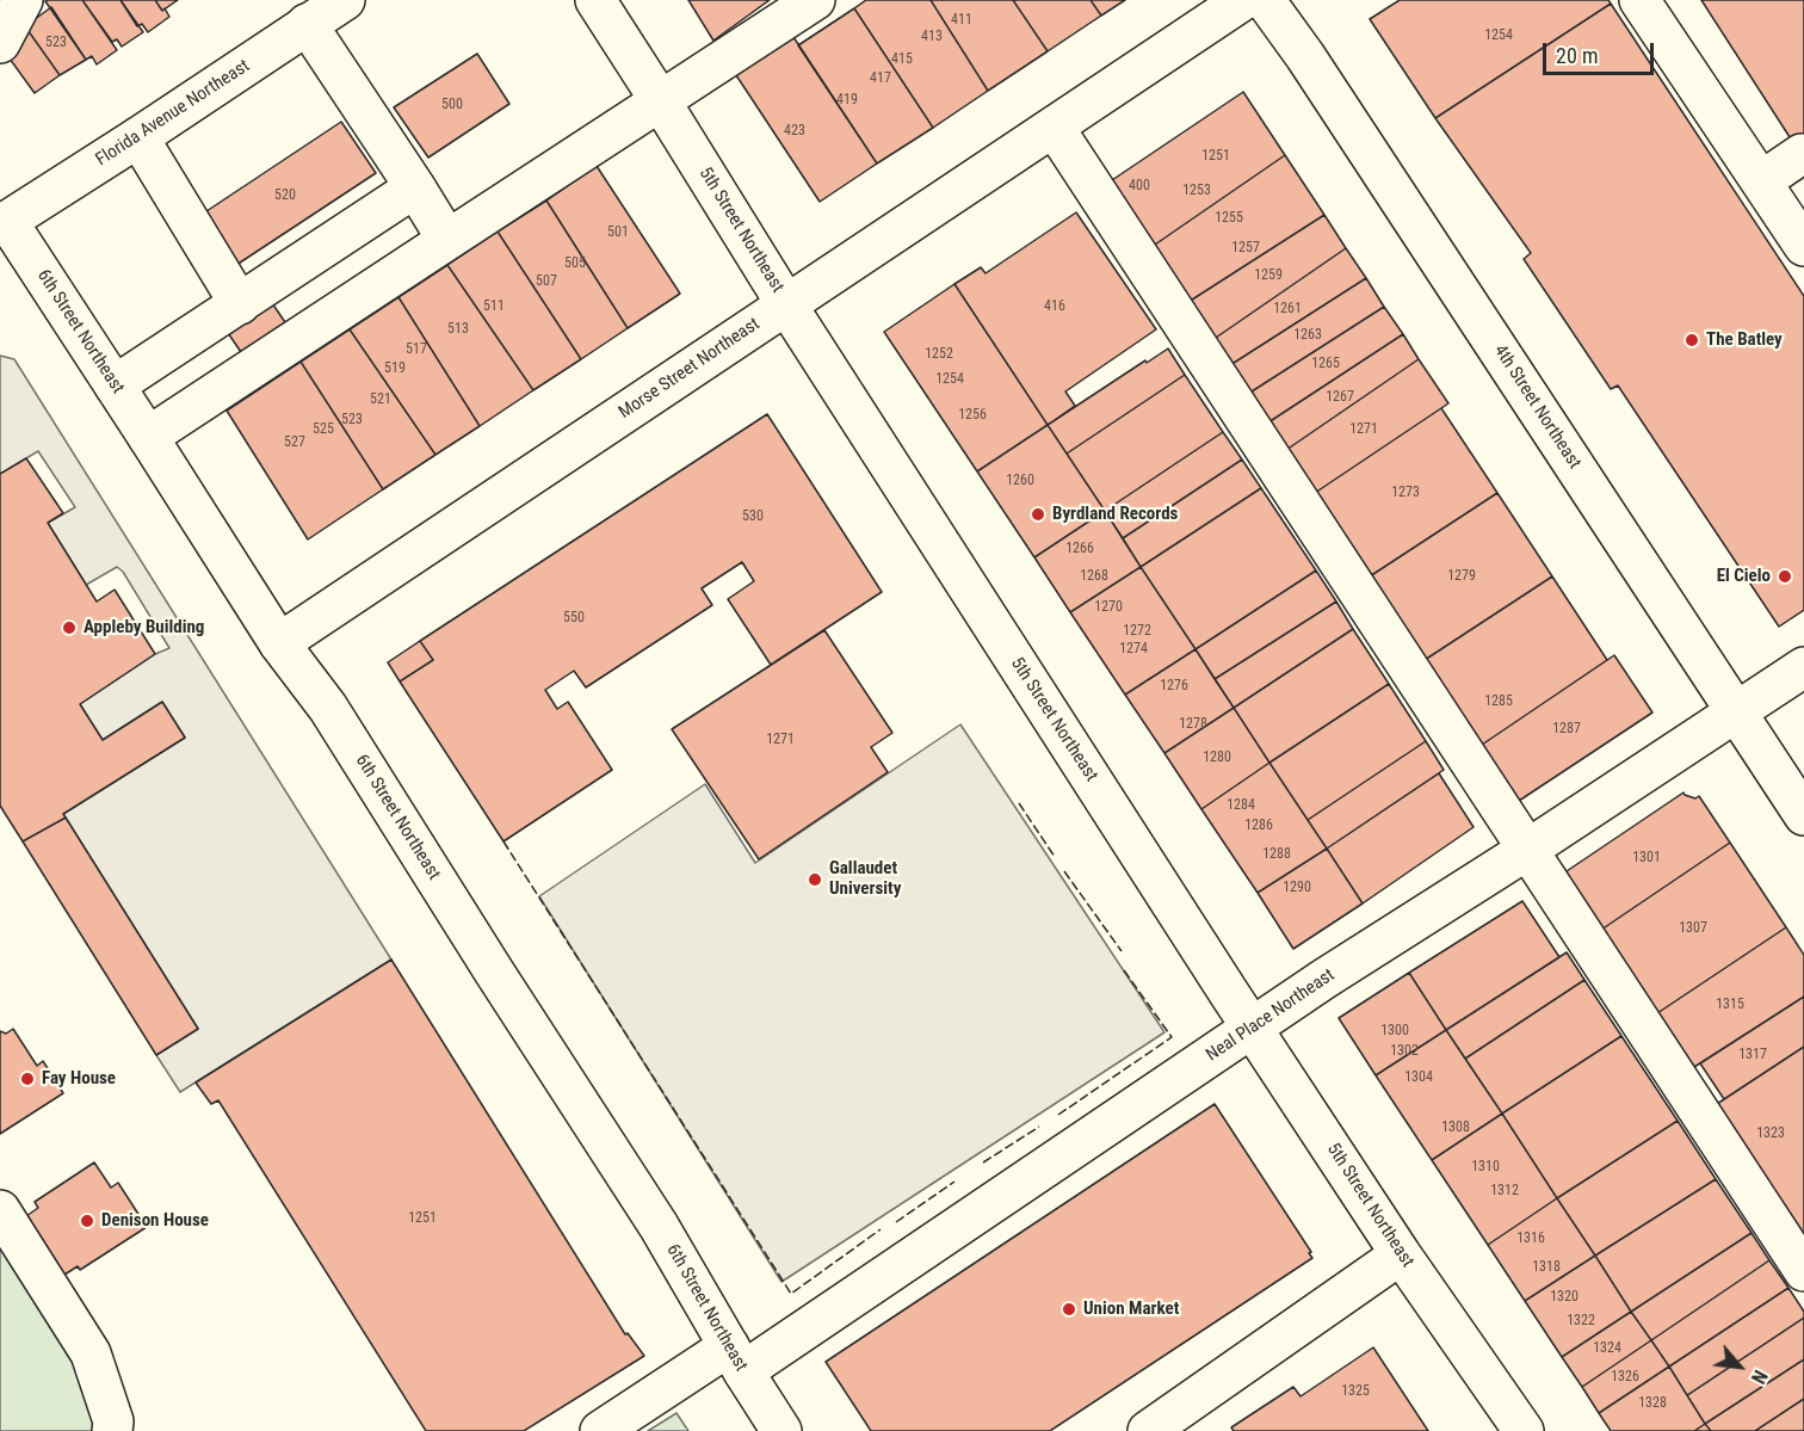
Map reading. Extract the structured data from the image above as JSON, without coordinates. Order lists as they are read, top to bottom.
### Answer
{
  "streets": {
    "street": [
      "Florida Avenue Northeast",
      "5th Street Northeast",
      "6th Street Northeast",
      "Morse Street Northeast",
      "4th Street Northeast",
      "Neal Place Northeast"
    ]
  },
  "crossings": [
    ["Florida Avenue Northeast", "6th Street Northeast"],
    ["5th Street Northeast", "Morse Street Northeast"],
    ["5th Street Northeast", "Neal Place Northeast"],
    ["6th Street Northeast", "Morse Street Northeast"],
    ["6th Street Northeast", "Neal Place Northeast"],
    ["4th Street Northeast", "Neal Place Northeast"]
  ],
  "places": [
    "The Batley",
    "Byrdland Records",
    "El Cielo",
    "Appleby Building",
    "Gallaudet University",
    "Fay House",
    "Denison House",
    "Union Market"
  ],
  "house_numbers": [
    "411",
    "1254",
    "413",
    "523",
    "415",
    "417",
    "419",
    "500",
    "423",
    "1251",
    "400",
    "1253",
    "520",
    "1255",
    "501",
    "1257",
    "505",
    "1259",
    "507",
    "511",
    "416",
    "1261",
    "513",
    "1263",
    "517",
    "1252",
    "1265",
    "519",
    "1254",
    "1267",
    "521",
    "1256",
    "523",
    "525",
    "1271",
    "527",
    "1260",
    "1273",
    "530",
    "1266",
    "1268",
    "1279",
    "1270",
    "550",
    "1272",
    "1274",
    "1276",
    "1285",
    "1278",
    "1287",
    "1271",
    "1280",
    "1284",
    "1286",
    "1288",
    "1301",
    "1290",
    "1307",
    "1315",
    "1300",
    "1302",
    "1317",
    "1304",
    "1308",
    "1323",
    "1310",
    "1312",
    "1251",
    "1316",
    "1318",
    "1320",
    "1322",
    "1324",
    "1326",
    "1325",
    "1328"
  ],
  "scale_bar": "20 m",
  "north": "bottom right"
}
